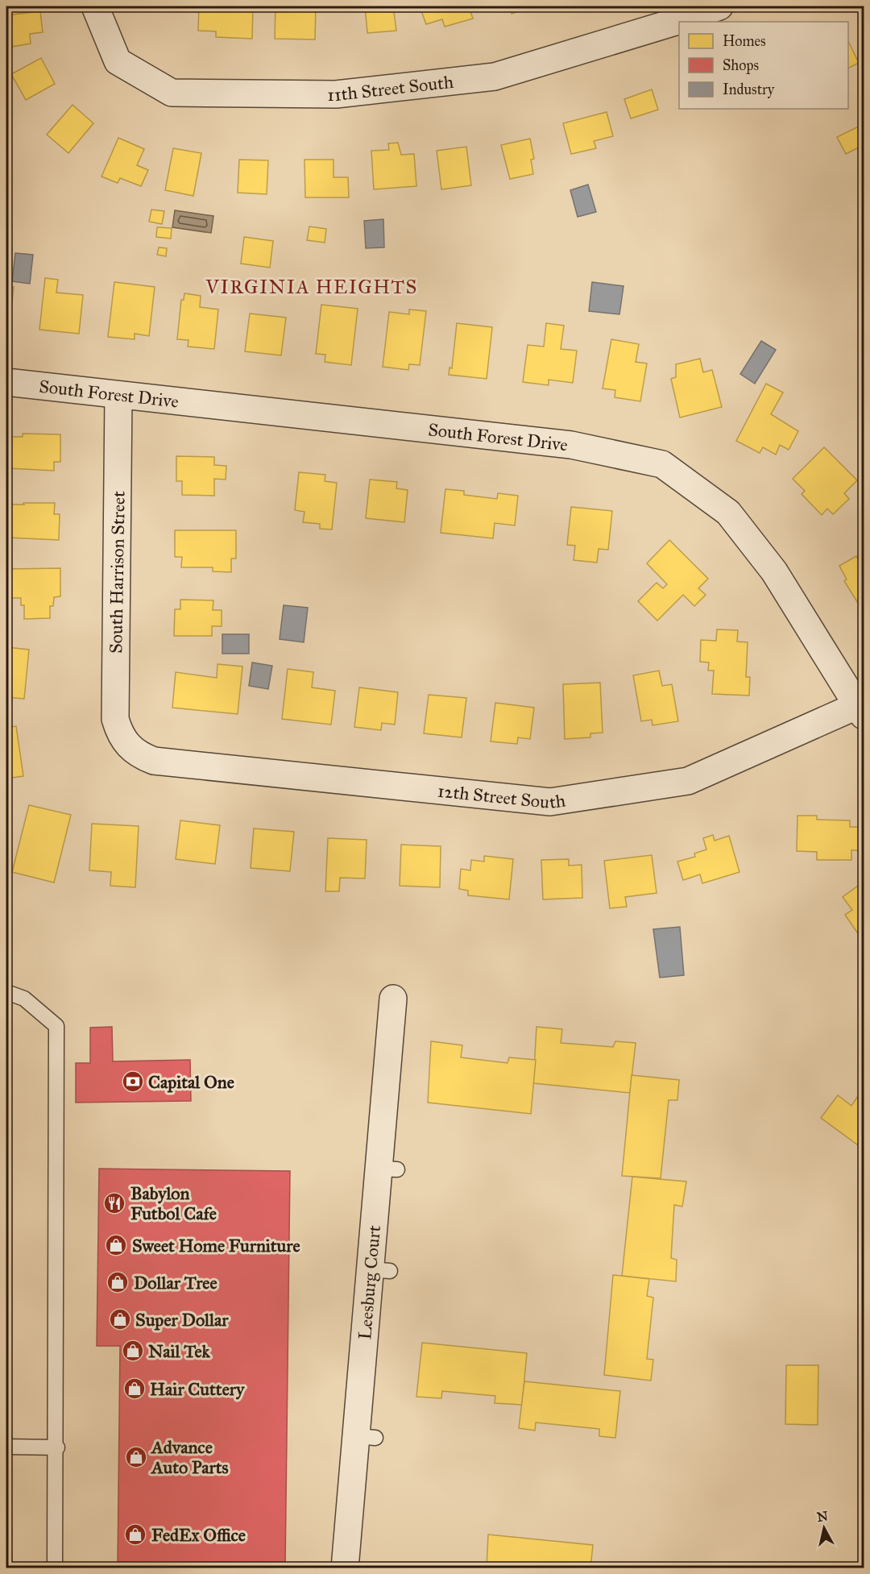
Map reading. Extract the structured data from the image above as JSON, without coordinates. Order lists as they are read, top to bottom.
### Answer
{
  "streets": {
    "street": [
      "11th Street South",
      "South Forest Drive",
      "South Harrison Street",
      "12th Street South",
      "Leesburg Court"
    ]
  },
  "crossings": [
    ["South Forest Drive", "South Harrison Street"],
    ["South Forest Drive", "12th Street South"],
    ["South Harrison Street", "12th Street South"]
  ],
  "districts": ["VIRGINIA HEIGHTS"],
  "places": {
    "bank": ["Capital One"],
    "restaurant": ["Babylon Futbol Cafe"],
    "shop": [
      "Sweet Home Furniture",
      "Dollar Tree",
      "Super Dollar",
      "Nail Tek",
      "Hair Cuttery",
      "Advance Auto Parts",
      "FedEx Office"
    ]
  },
  "legend": ["Homes", "Shops", "Industry"],
  "north": "top"
}
